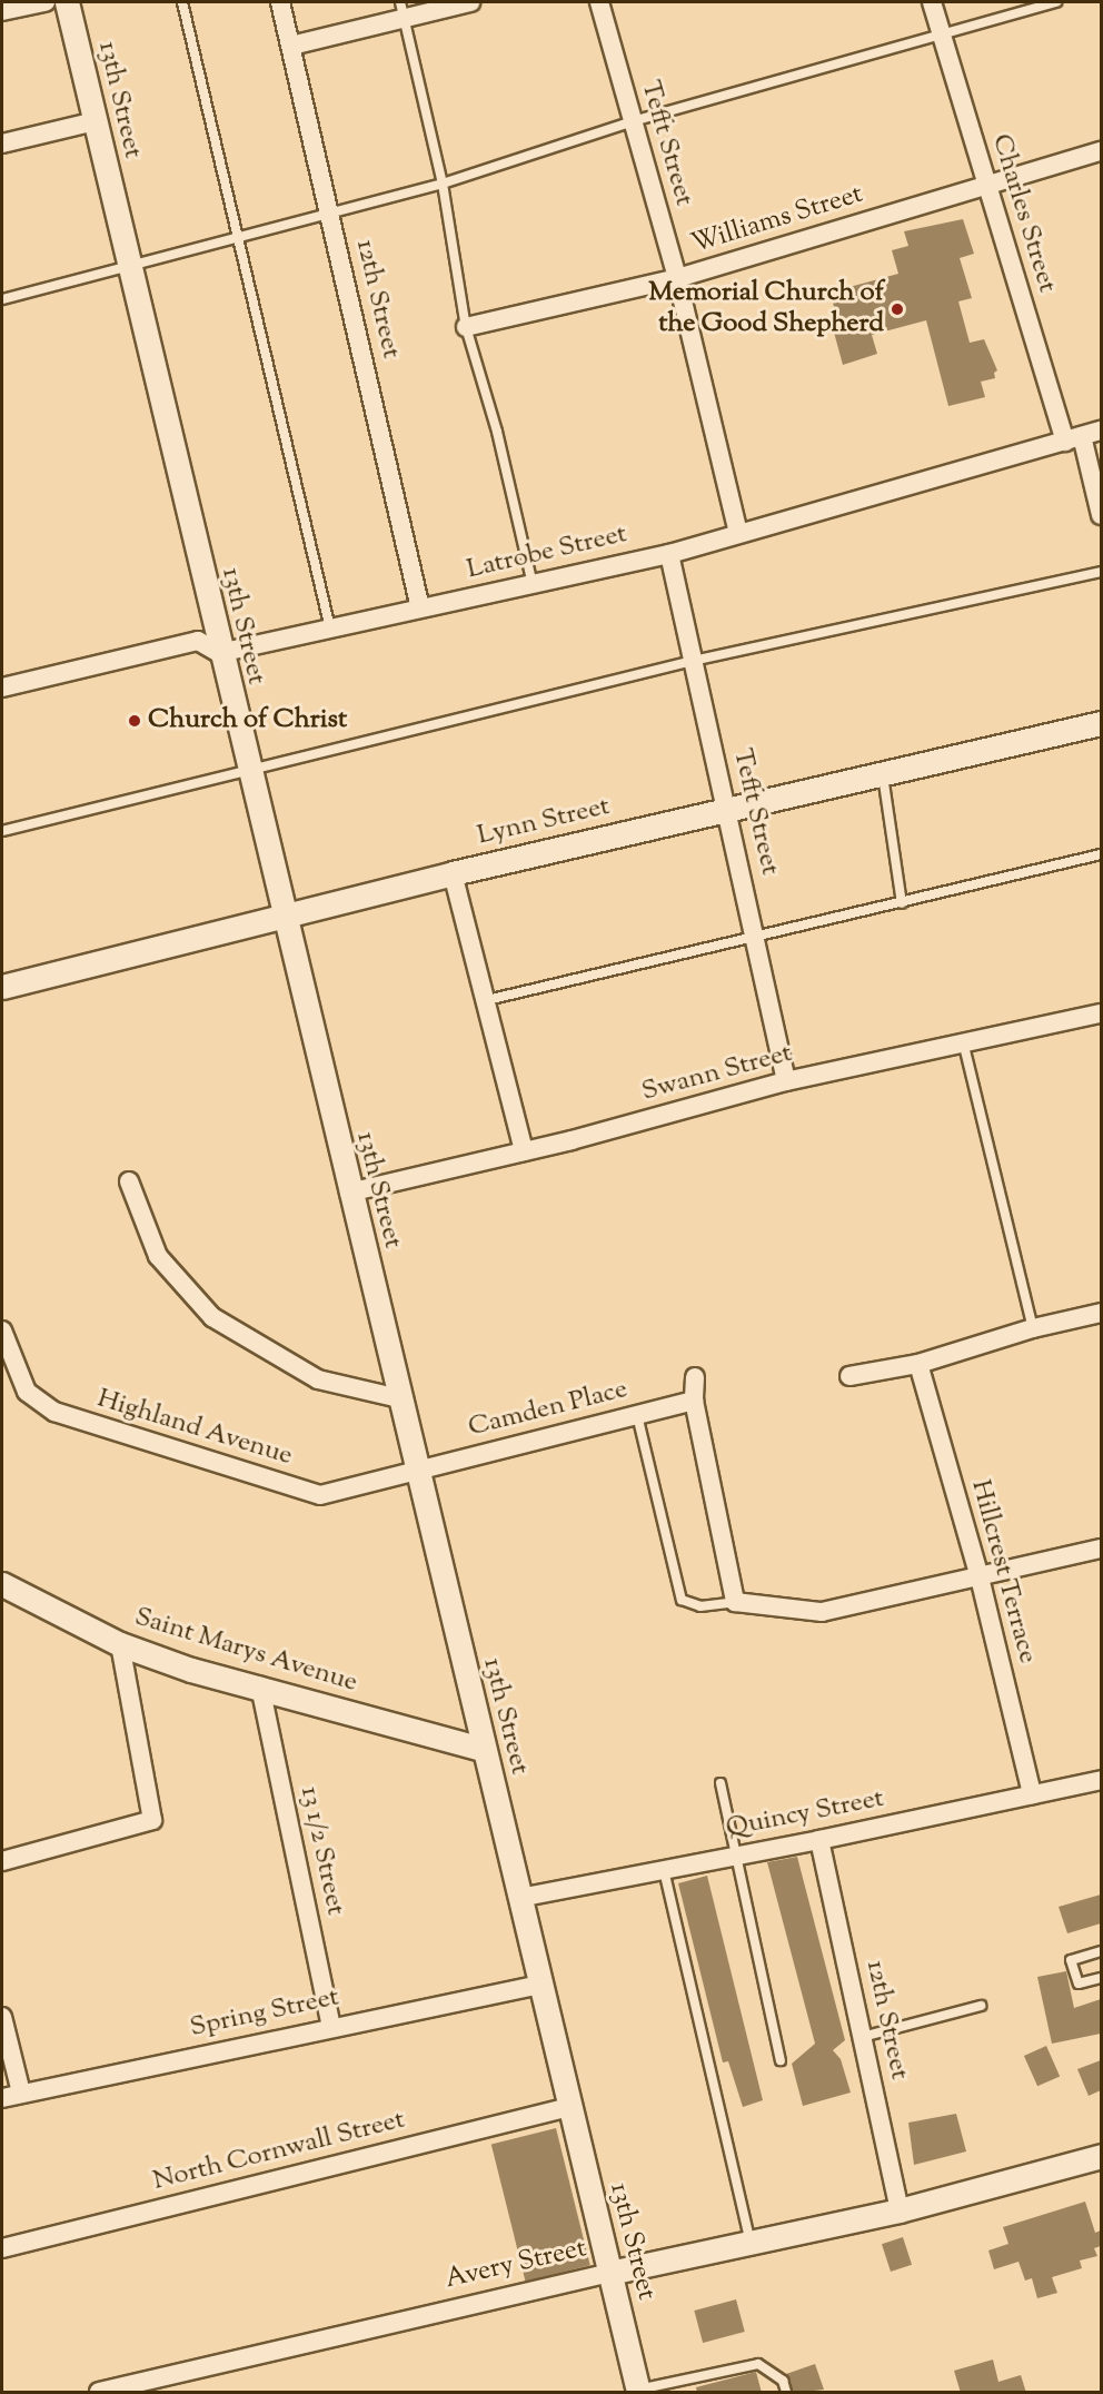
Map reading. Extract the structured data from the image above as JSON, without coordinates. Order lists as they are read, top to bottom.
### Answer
{
  "streets": {
    "street": [
      "13th Street",
      "Tefft Street",
      "Charles Street",
      "Williams Street",
      "12th Street",
      "Latrobe Street",
      "Lynn Street",
      "Swann Street",
      "Camden Place",
      "Highland Avenue",
      "Hillcrest Terrace",
      "Saint Marys Avenue",
      "Quincy Street",
      "13 1/2 Street",
      "Spring Street",
      "North Cornwall Street",
      "Avery Street"
    ]
  },
  "crossings": [
    ["13th Street", "Latrobe Street"],
    ["13th Street", "Lynn Street"],
    ["13th Street", "Swann Street"],
    ["13th Street", "Camden Place"],
    ["13th Street", "Highland Avenue"],
    ["13th Street", "Saint Marys Avenue"],
    ["13th Street", "Quincy Street"],
    ["13th Street", "Spring Street"],
    ["13th Street", "North Cornwall Street"],
    ["13th Street", "Avery Street"],
    ["Tefft Street", "Williams Street"],
    ["Tefft Street", "Latrobe Street"],
    ["Tefft Street", "Lynn Street"],
    ["Tefft Street", "Swann Street"],
    ["Charles Street", "Williams Street"],
    ["Charles Street", "Latrobe Street"],
    ["12th Street", "Latrobe Street"],
    ["12th Street", "Quincy Street"],
    ["12th Street", "Avery Street"],
    ["Camden Place", "Highland Avenue"],
    ["Hillcrest Terrace", "Quincy Street"],
    ["Saint Marys Avenue", "13 1/2 Street"],
    ["13 1/2 Street", "Spring Street"]
  ],
  "places": ["Memorial Church of the Good Shepherd", "Church of Christ"]
}
